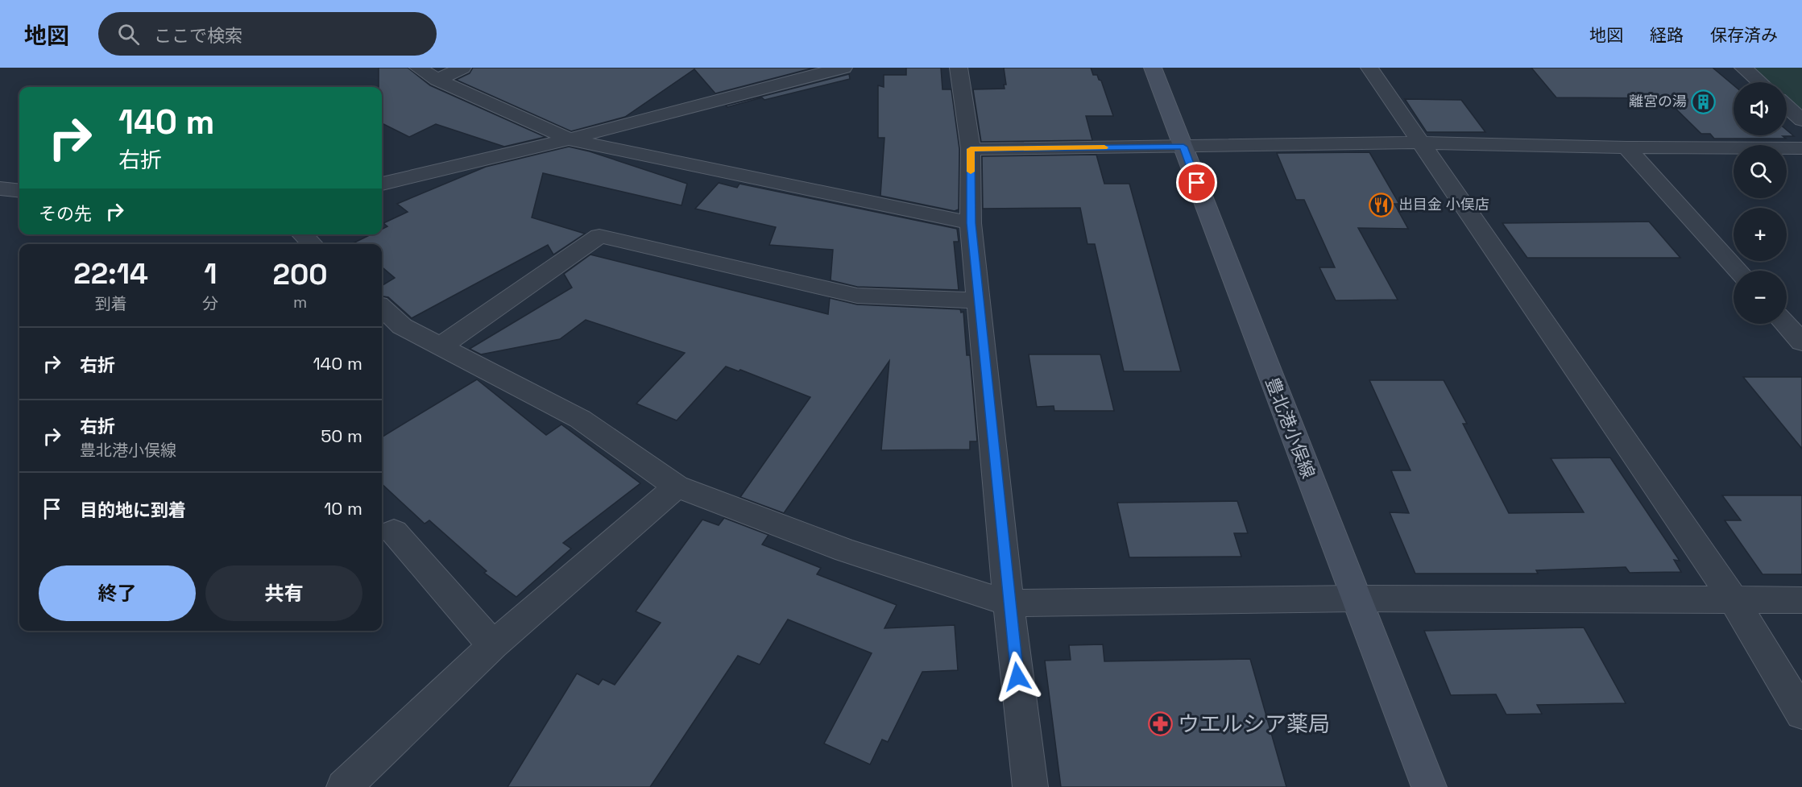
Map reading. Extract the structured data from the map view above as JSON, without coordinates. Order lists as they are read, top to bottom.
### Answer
{
  "streets": {
    "main road": ["豊北港小俣線"]
  },
  "places": {
    "building": ["離宮の湯"],
    "restaurant": ["出目金 小俣店"],
    "pharmacy": ["ウエルシア薬局"]
  },
  "page": {
    "header": "地図",
    "search": "ここで検索",
    "nav": ["地図", "経路", "保存済み"],
    "map_buttons": ["+", "−"],
    "turn": ["140 m", "右折"],
    "then": "その先",
    "eta": [
      "22:14",
      "到着",
      "1",
      "分",
      "200",
      "m"
    ],
    "list": [
      {
        "name": "右折",
        "value": "140 m"
      },
      {
        "name": "右折",
        "note": "豊北港小俣線",
        "value": "50 m"
      },
      {
        "name": "目的地に到着",
        "value": "10 m"
      }
    ],
    "buttons": ["終了", "共有"]
  }
}
